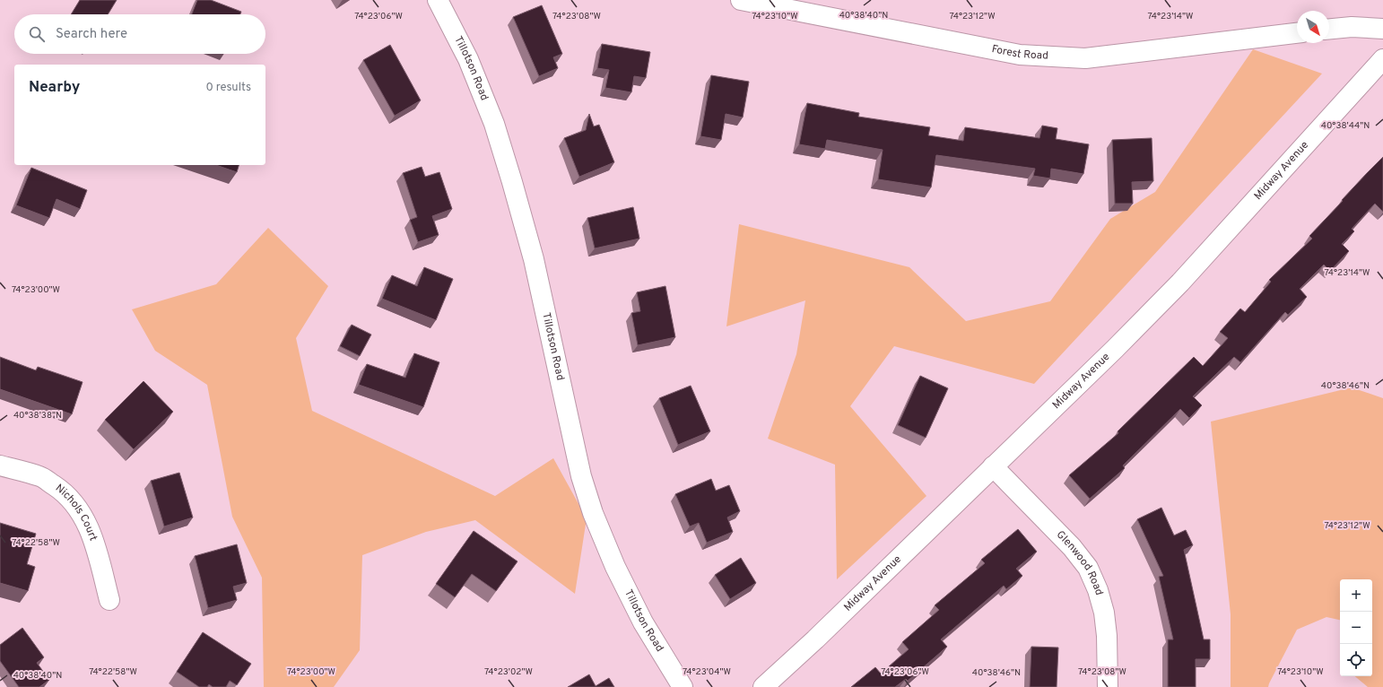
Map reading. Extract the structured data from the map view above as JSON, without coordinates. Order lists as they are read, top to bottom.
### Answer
{
  "streets": {
    "street": [
      "Forest Road",
      "Tillotson Road",
      "Midway Avenue",
      "Nichols Court",
      "Glenwood Road"
    ]
  },
  "crossings": [
    ["Midway Avenue", "Glenwood Road"]
  ],
  "north": "bottom right",
  "page": {
    "search": "Search here",
    "heading": ["Nearby", "0 results"],
    "map_buttons": ["+", "−"]
  },
  "coordinates": [
    "40°38'40\"N",
    "74°23'06\"W",
    "74°23'08\"W",
    "74°23'10\"W",
    "74°23'12\"W",
    "74°23'14\"W",
    "40°38'44\"N",
    "74°23'00\"W",
    "40°38'46\"N",
    "40°38'38\"N",
    "74°22'58\"W",
    "74°23'02\"W",
    "74°23'04\"W"
  ]
}
